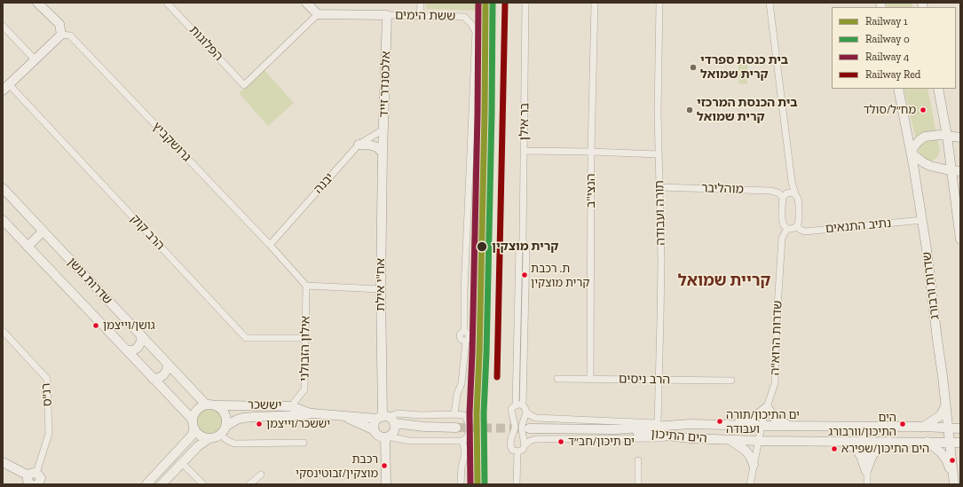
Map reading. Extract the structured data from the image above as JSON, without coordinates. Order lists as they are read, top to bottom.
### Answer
{
  "streets": {
    "street": [
      "ששת הימים",
      "הפלוגות",
      "אלכסנדר זייד",
      "בר אילן",
      "גרושקביץ",
      "יבנה",
      "מוהליבר",
      "הנצי\"ב",
      "תורה ועבודה",
      "נתיב התנאים",
      "הרב קוק",
      "שדרות גושן",
      "אח\"י אילת",
      "שדרות ורבורג",
      "שדרות הרוא\"ה",
      "אילון הזבולני",
      "הרב ניסים",
      "רנ\"ס",
      "יששכר",
      "הים התיכון"
    ]
  },
  "crossings": [
    ["ששת הימים", "הפלוגות"],
    ["ששת הימים", "אלכסנדר זייד"],
    ["אלכסנדר זייד", "יבנה"],
    ["אלכסנדר זייד", "אח\"י אילת"],
    ["גרושקביץ", "יבנה"],
    ["גרושקביץ", "אילון הזבולני"],
    ["מוהליבר", "תורה ועבודה"],
    ["הנצי\"ב", "הרב ניסים"],
    ["תורה ועבודה", "הרב ניסים"],
    ["נתיב התנאים", "שדרות ורבורג"],
    ["הרב קוק", "אילון הזבולני"],
    ["שדרות גושן", "יששכר"],
    ["אח\"י אילת", "יששכר"],
    ["שדרות ורבורג", "הים התיכון"],
    ["שדרות הרוא\"ה", "הים התיכון"],
    ["אילון הזבולני", "יששכר"]
  ],
  "districts": ["קריית שמואל"],
  "places": [
    "בית כנסת ספרדי קרית שמואל",
    "בית הכנסת המרכזי קרית שמואל",
    "מח״ל/סולד",
    "קרית מוצקין",
    "ת. רכבת קרית מוצקין",
    "גושן/וייצמן",
    "ים התיכון/תורה ועבודה",
    "יששכר/וייצמן",
    "הים התיכון/וורבורג",
    "ים תיכון/חב״ד",
    "הים התיכון/שפירא",
    "רכבת מוצקין/זבוטינסקי"
  ],
  "lines": [
    "rail line 1",
    "rail line 0",
    "rail line 4",
    "rail line Red"
  ],
  "legend": [
    "Railway 1",
    "Railway 0",
    "Railway 4",
    "Railway Red"
  ]
}
